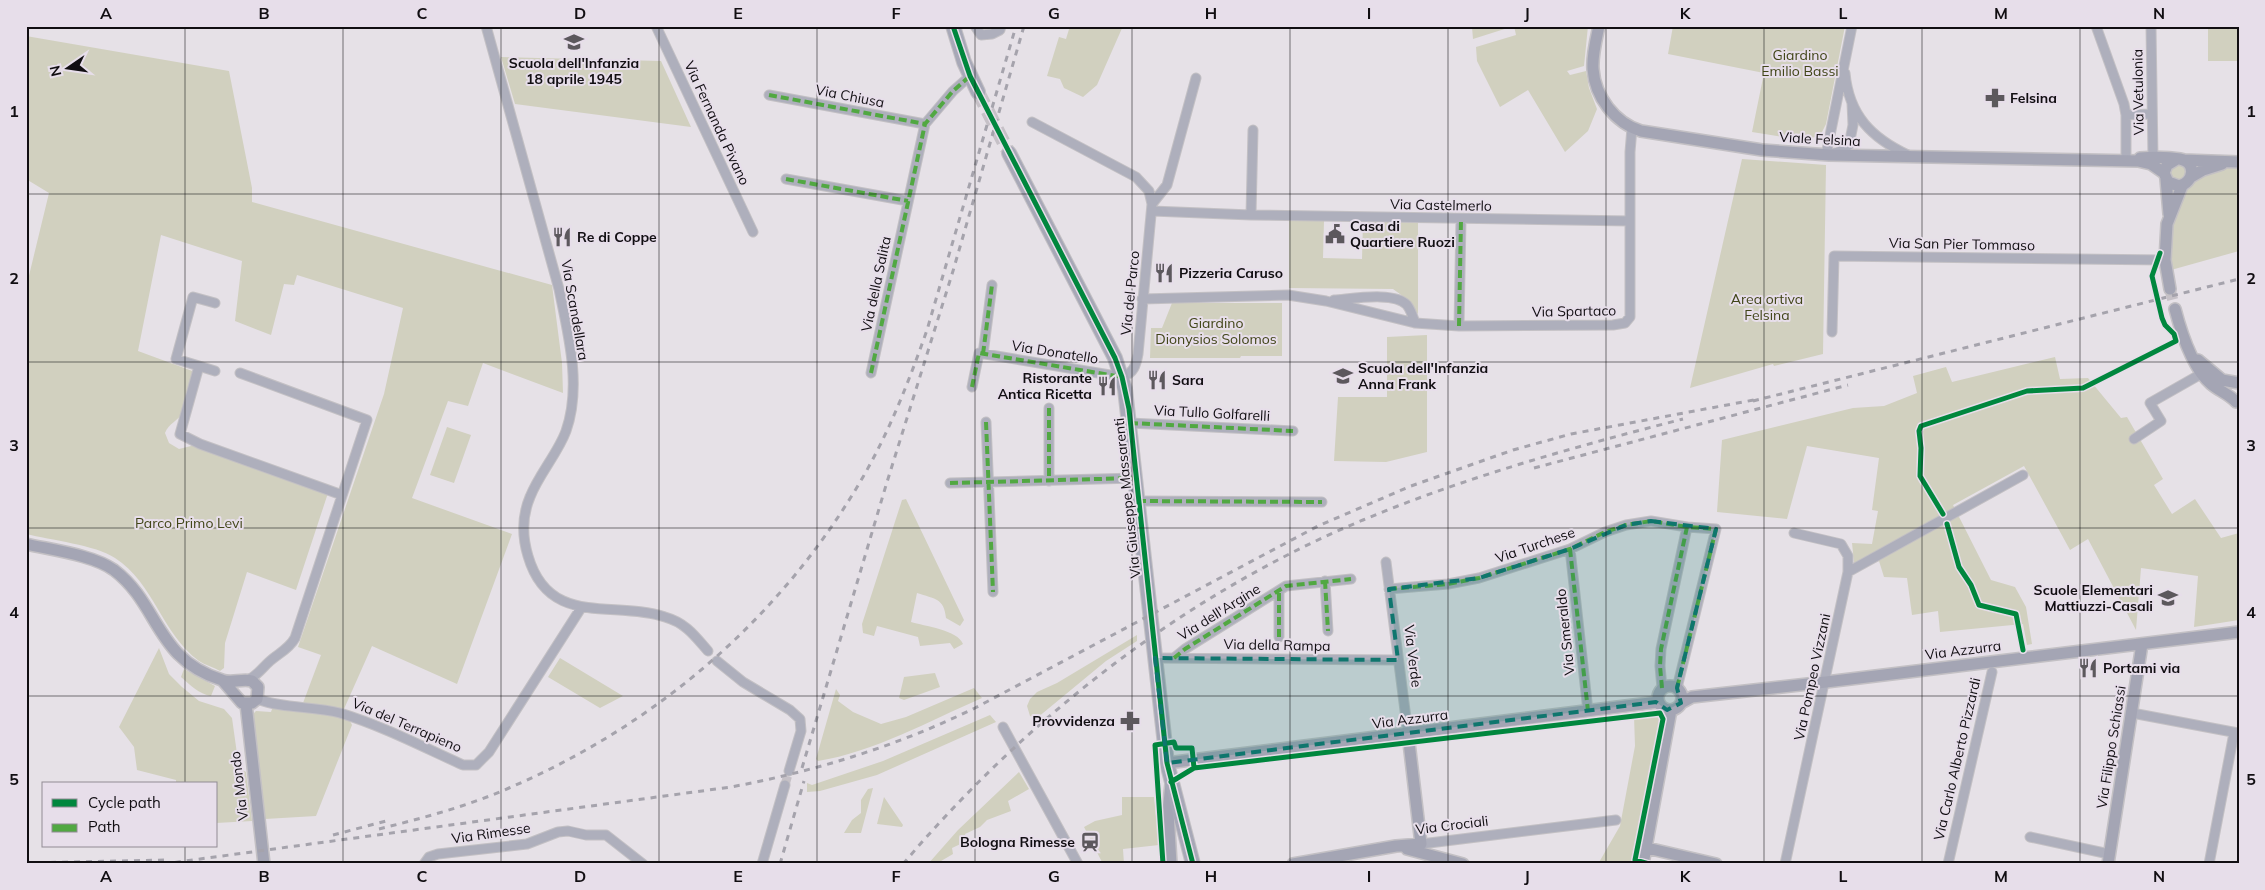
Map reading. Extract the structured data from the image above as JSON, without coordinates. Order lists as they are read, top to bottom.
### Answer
{
  "streets": {
    "main road": ["Via Giuseppe Massarenti"],
    "street": [
      "Via Vetulonia",
      "Via Chiusa",
      "Via Fernanda Pivano",
      "Viale Felsina",
      "Via Castelmerlo",
      "Via San Pier Tommaso",
      "Via della Salita",
      "Via del Parco",
      "Via Scandellara",
      "Via Spartaco",
      "Via Donatello",
      "Via Tullo Golfarelli",
      "Via Turchese",
      "Via dell'Argine",
      "Via Smeraldo",
      "Via della Rampa",
      "Via Azzurra",
      "Via Verde",
      "Via Pompeo Vizzani",
      "Via del Terrapieno",
      "Via Filippo Schiassi",
      "Via Carlo Alberto Pizzardi",
      "Via Mondo",
      "Via Crociali",
      "Via Rimesse"
    ]
  },
  "crossings": [
    ["Via Vetulonia", "Viale Felsina"],
    ["Via Chiusa", "Via della Salita"],
    ["Viale Felsina", "Via Spartaco"],
    ["Via Castelmerlo", "Via del Parco"],
    ["Via Castelmerlo", "Via Spartaco"],
    ["Via del Parco", "Via Spartaco"],
    ["Via del Parco", "Via Donatello"],
    ["Via del Parco", "Via Giuseppe Massarenti"],
    ["Via Scandellara", "Via del Terrapieno"],
    ["Via Donatello", "Via Giuseppe Massarenti"],
    ["Via Tullo Golfarelli", "Via Giuseppe Massarenti"],
    ["Via Giuseppe Massarenti", "Via della Rampa"],
    ["Via Giuseppe Massarenti", "Via Azzurra"],
    ["Via Turchese", "Via Smeraldo"],
    ["Via Turchese", "Via Azzurra"],
    ["Via Turchese", "Via Verde"],
    ["Via dell'Argine", "Via della Rampa"],
    ["Via Smeraldo", "Via Azzurra"],
    ["Via della Rampa", "Via Verde"],
    ["Via Azzurra", "Via Verde"],
    ["Via Azzurra", "Via Pompeo Vizzani"],
    ["Via Azzurra", "Via Filippo Schiassi"],
    ["Via Azzurra", "Via Carlo Alberto Pizzardi"],
    ["Via Verde", "Via Crociali"],
    ["Via del Terrapieno", "Via Mondo"]
  ],
  "parks": [
    "Giardino Emilio Bassi",
    "Area ortiva Felsina",
    "Giardino Dionysios Solomos",
    "Parco Primo Levi"
  ],
  "places": {
    "school or university": ["Scuola dell'Infanzia 18 aprile 1945", "Scuola dell'Infanzia Anna Frank", "Scuole Elementari Mattiuzzi-Casali"],
    "pharmacy": ["Felsina", "Provvidenza"],
    "public building": ["Casa di Quartiere Ruozi"],
    "restaurant": [
      "Re di Coppe",
      "Pizzeria Caruso",
      "Sara",
      "Ristorante Antica Ricetta",
      "Portami via"
    ],
    "station": ["Bologna Rimesse"]
  },
  "legend": ["Cycle path", "Path"],
  "north": "left",
  "grid": {
    "columns": [
      "A",
      "B",
      "C",
      "D",
      "E",
      "F",
      "G",
      "H",
      "I",
      "J",
      "K",
      "L",
      "M",
      "N"
    ],
    "rows": [
      "1",
      "2",
      "3",
      "4",
      "5"
    ]
  }
}
